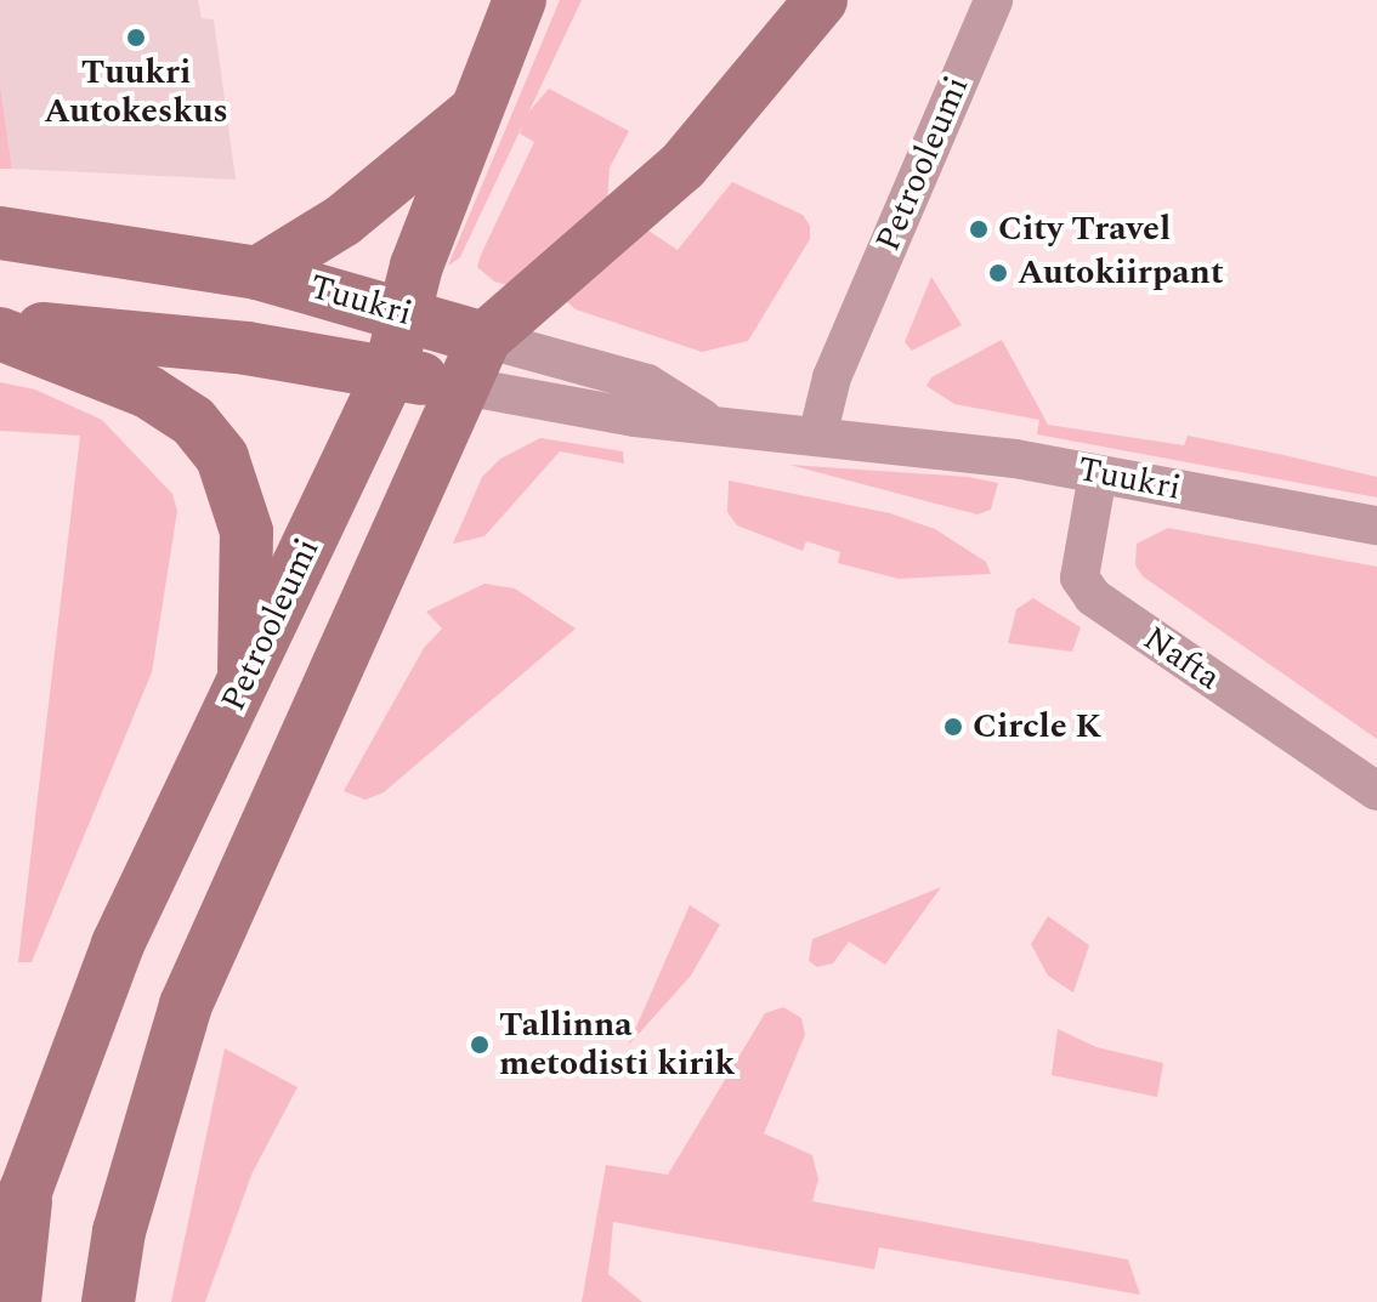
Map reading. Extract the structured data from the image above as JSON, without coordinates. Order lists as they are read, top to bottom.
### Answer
{
  "streets": {
    "street": ["Petrooleumi", "Tuukri", "Nafta"]
  },
  "crossings": [
    ["Petrooleumi", "Tuukri"],
    ["Tuukri", "Nafta"]
  ],
  "places": [
    "Tuukri Autokeskus",
    "City Travel",
    "Autokiirpant",
    "Circle K",
    "Tallinna metodisti kirik"
  ]
}
